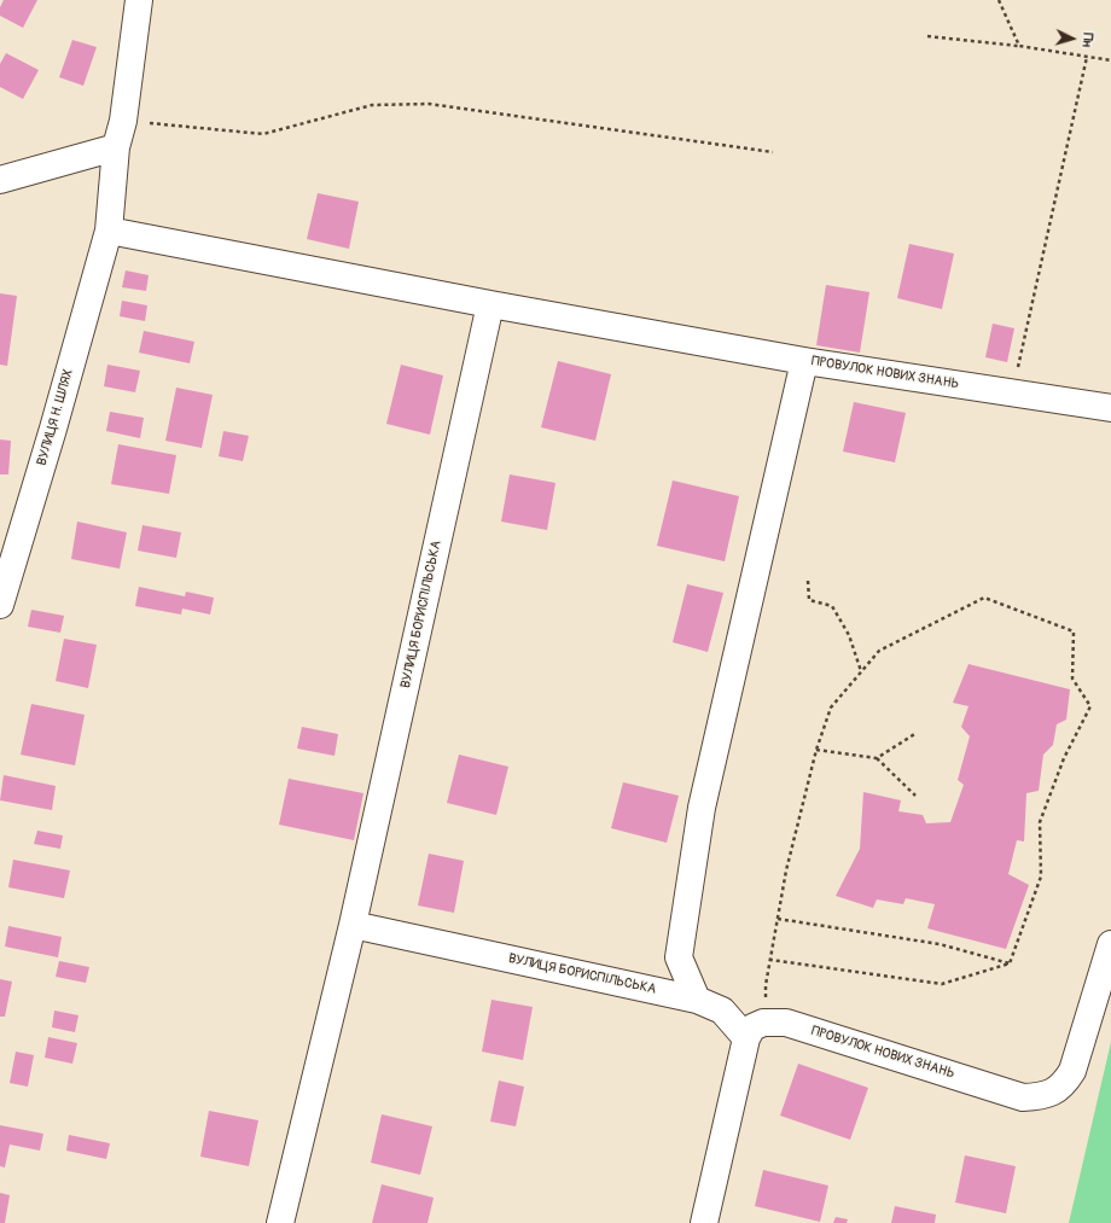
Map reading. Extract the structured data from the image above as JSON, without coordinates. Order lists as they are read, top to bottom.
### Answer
{
  "streets": {
    "street": ["ПРОВУЛОК НОВИХ ЗНАНЬ", "ВУЛИЦЯ Н. ШЛЯХ", "ВУЛИЦЯ БОРИСПІЛЬСЬКА"]
  },
  "crossings": [
    ["ПРОВУЛОК НОВИХ ЗНАНЬ", "ВУЛИЦЯ БОРИСПІЛЬСЬКА"]
  ],
  "north": "right"
}
